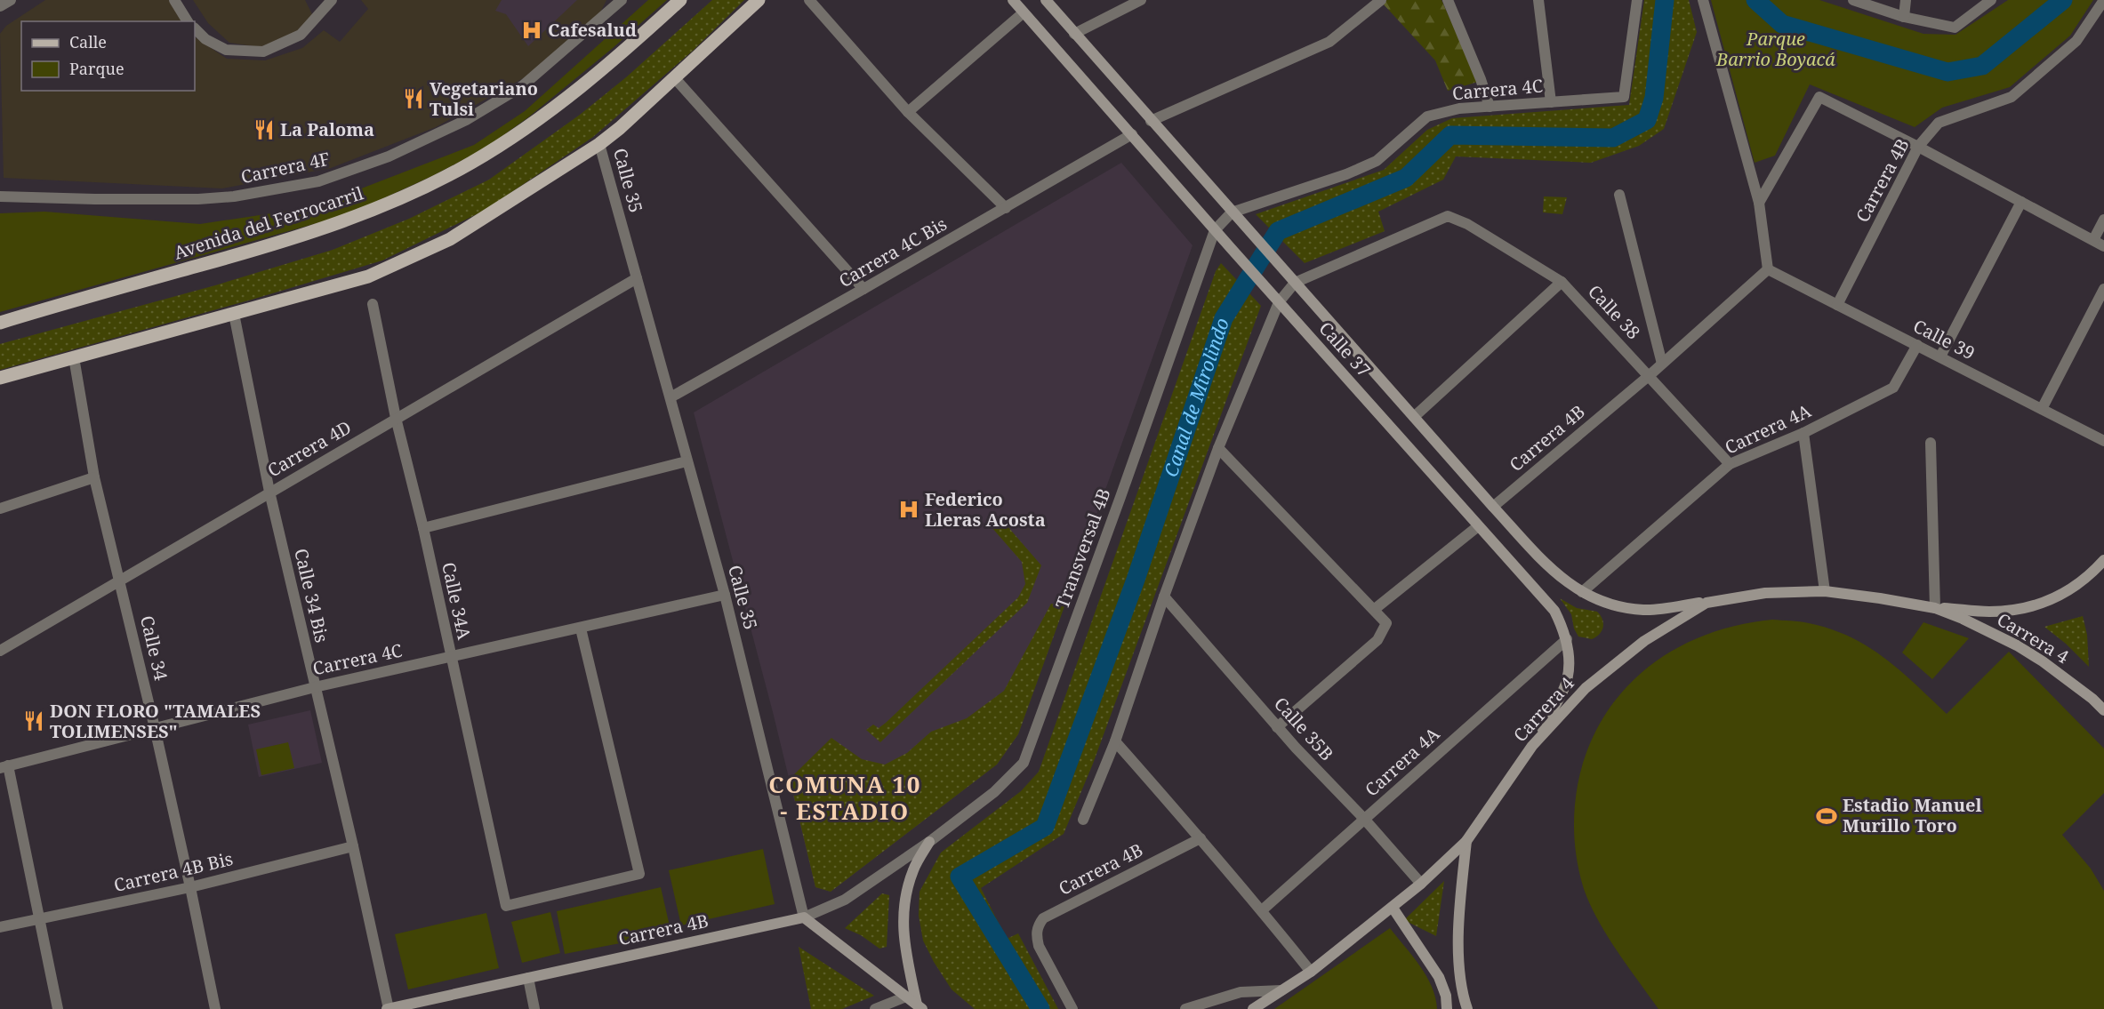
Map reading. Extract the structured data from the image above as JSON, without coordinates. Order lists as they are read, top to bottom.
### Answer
{
  "streets": {
    "main road": [
      "Carrera 4B",
      "Avenida del Ferrocarril",
      "Calle 37",
      "Carrera 4"
    ],
    "street": [
      "Carrera 4C",
      "Carrera 4F",
      "Calle 35",
      "Carrera 4C Bis",
      "Calle 38",
      "Calle 39",
      "Carrera 4A",
      "Carrera 4D",
      "Transversal 4B",
      "Calle 34 Bis",
      "Calle 34A",
      "Calle 34",
      "Calle 35B",
      "Carrera 4B Bis"
    ]
  },
  "crossings": [
    ["Carrera 4C", "Calle 35"],
    ["Carrera 4C", "Calle 37"],
    ["Carrera 4C", "Transversal 4B"],
    ["Carrera 4C", "Calle 34 Bis"],
    ["Carrera 4C", "Calle 34A"],
    ["Carrera 4C", "Calle 34"],
    ["Calle 35", "Carrera 4B"],
    ["Calle 35", "Carrera 4C Bis"],
    ["Calle 35", "Carrera 4D"],
    ["Carrera 4B", "Calle 38"],
    ["Carrera 4B", "Calle 39"],
    ["Carrera 4B", "Calle 37"],
    ["Carrera 4B", "Transversal 4B"],
    ["Carrera 4B", "Calle 34 Bis"],
    ["Carrera 4C Bis", "Calle 37"],
    ["Calle 38", "Calle 37"],
    ["Calle 38", "Carrera 4A"],
    ["Calle 39", "Carrera 4A"],
    ["Calle 37", "Carrera 4A"],
    ["Calle 37", "Transversal 4B"],
    ["Calle 37", "Carrera 4"],
    ["Carrera 4A", "Calle 35B"],
    ["Carrera 4D", "Calle 34 Bis"],
    ["Carrera 4D", "Calle 34A"],
    ["Carrera 4D", "Calle 34"],
    ["Calle 34 Bis", "Carrera 4B Bis"],
    ["Carrera 4", "Calle 35B"],
    ["Calle 34", "Carrera 4B Bis"]
  ],
  "districts": ["COMUNA 10 - ESTADIO"],
  "water": ["Canal de Mirolindo"],
  "parks": ["Parque Barrio Boyacá"],
  "places": {
    "hospital": ["Cafesalud", "Federico Lleras Acosta"],
    "restaurant": ["Vegetariano Tulsi", "La Paloma", "DON FLORO \"TAMALES TOLIMENSES\""],
    "sports": ["Estadio Manuel Murillo Toro"]
  },
  "legend": ["Calle", "Parque"]
}
